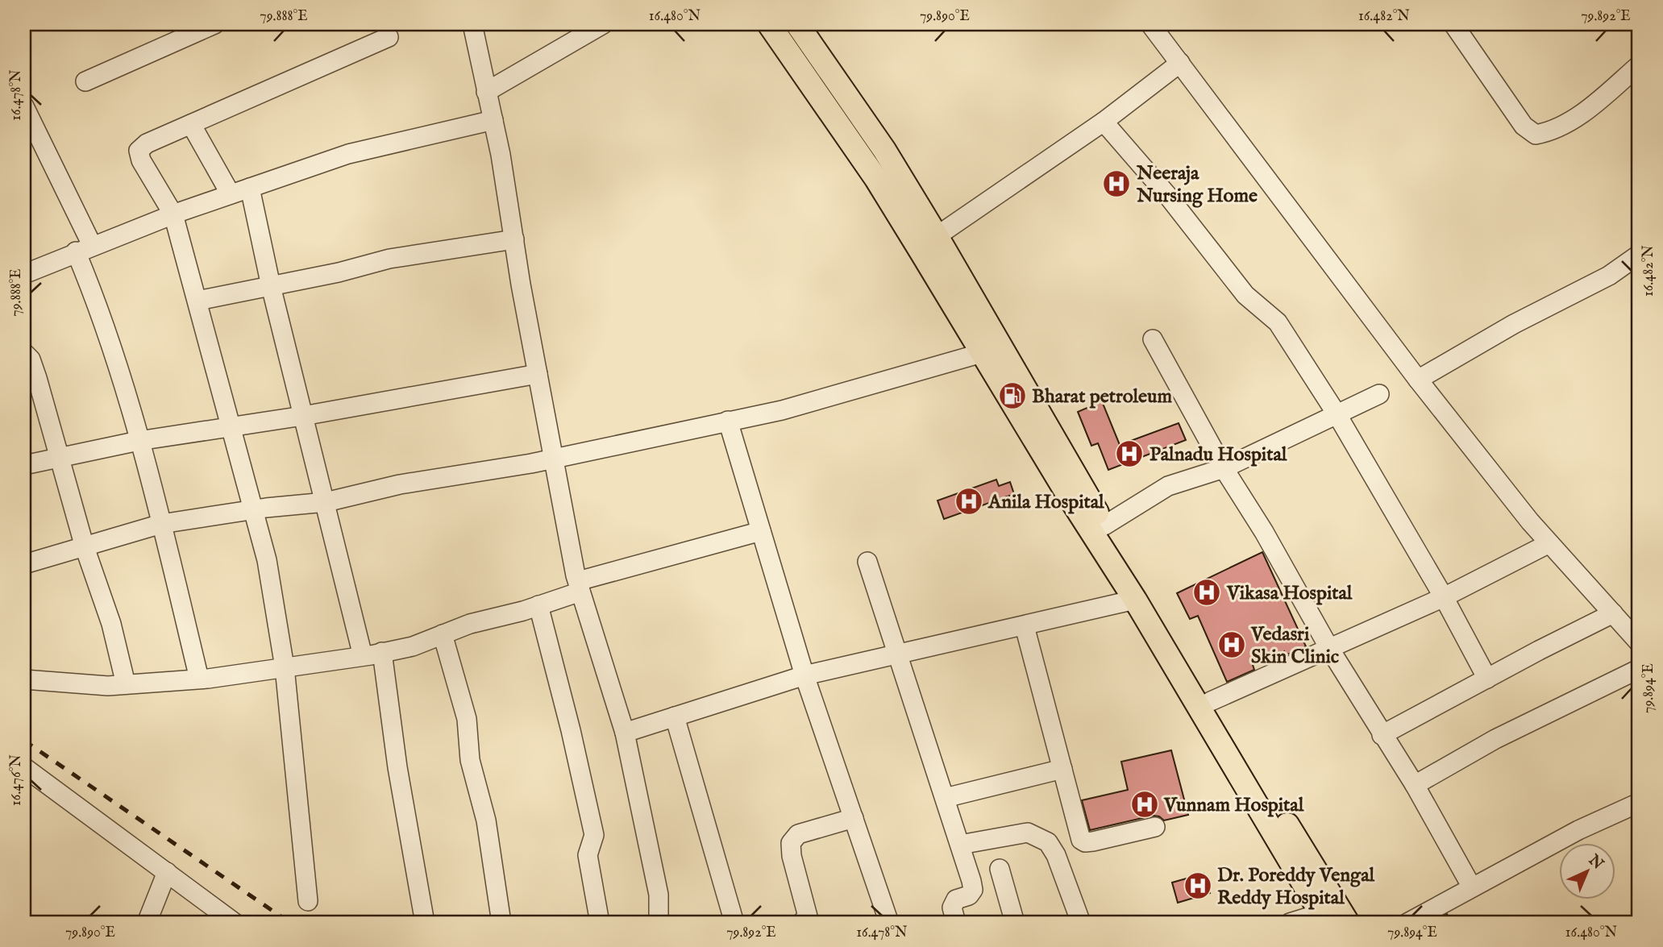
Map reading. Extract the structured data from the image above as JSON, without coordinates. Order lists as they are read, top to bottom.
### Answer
{
  "places": {
    "hospital": [
      "Neeraja Nursing Home",
      "Palnadu Hospital",
      "Anila Hospital",
      "Vikasa Hospital",
      "Vedasri Skin Clinic",
      "Vunnam Hospital",
      "Dr. Poreddy Vengal Reddy Hospital"
    ],
    "fuel station": ["Bharat petroleum"]
  },
  "north": "top right",
  "coordinates": [
    "79.888°E",
    "16.480°N",
    "79.890°E",
    "16.482°N",
    "79.892°E",
    "16.478°N",
    "79.894°E",
    "16.476°N"
  ]
}
